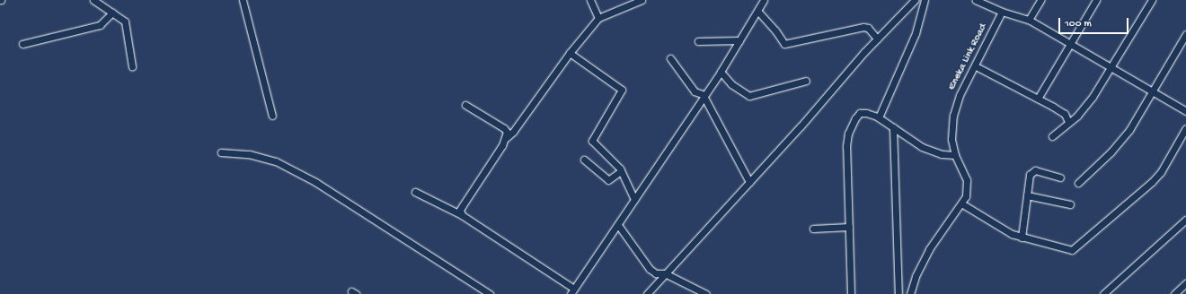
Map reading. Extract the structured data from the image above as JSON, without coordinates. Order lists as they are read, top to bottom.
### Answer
{
  "streets": {
    "street": ["Eneka Link Road"]
  },
  "scale_bar": "100 m"
}
